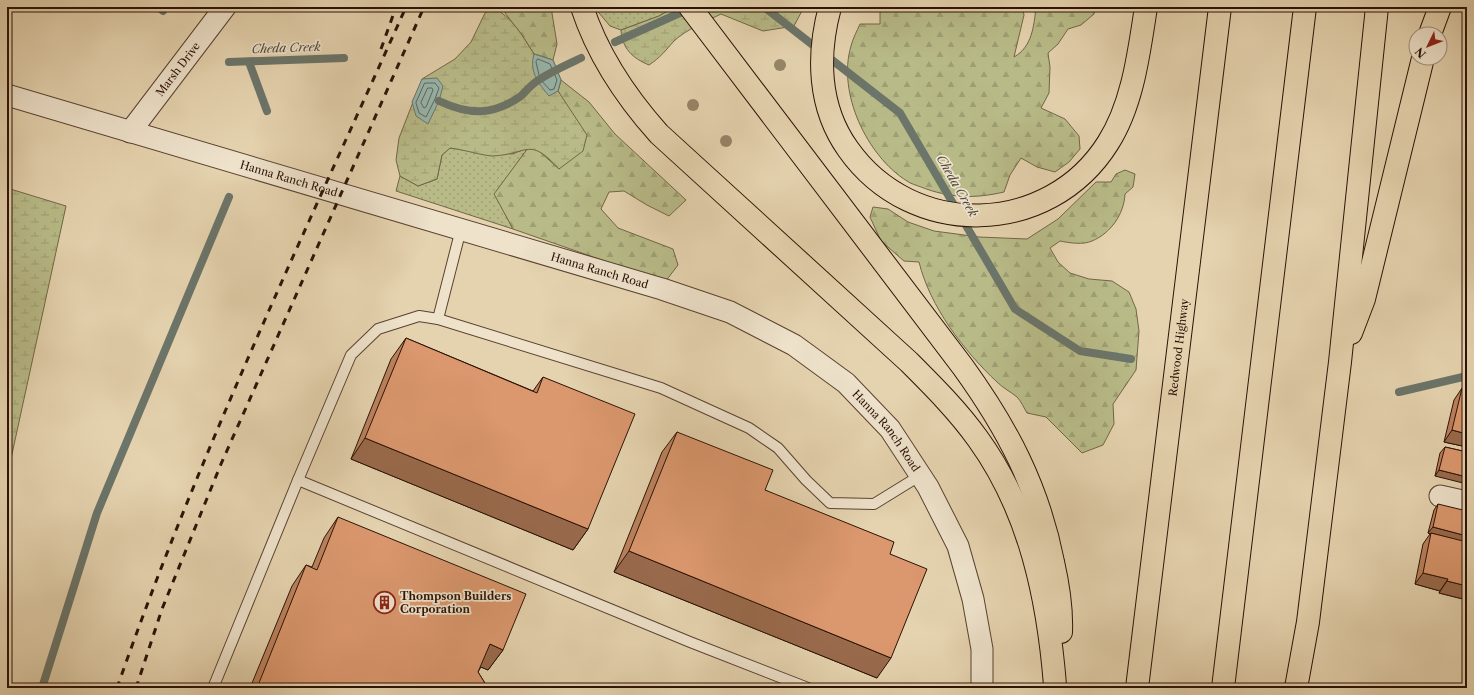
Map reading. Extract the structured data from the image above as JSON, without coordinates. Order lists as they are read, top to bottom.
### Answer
{
  "streets": {
    "highway": ["Redwood Highway"],
    "street": ["Marsh Drive", "Hanna Ranch Road"]
  },
  "crossings": [
    ["Marsh Drive", "Hanna Ranch Road"]
  ],
  "water": ["Cheda Creek"],
  "places": {
    "building": ["Thompson Builders Corporation"]
  },
  "north": "bottom left"
}
